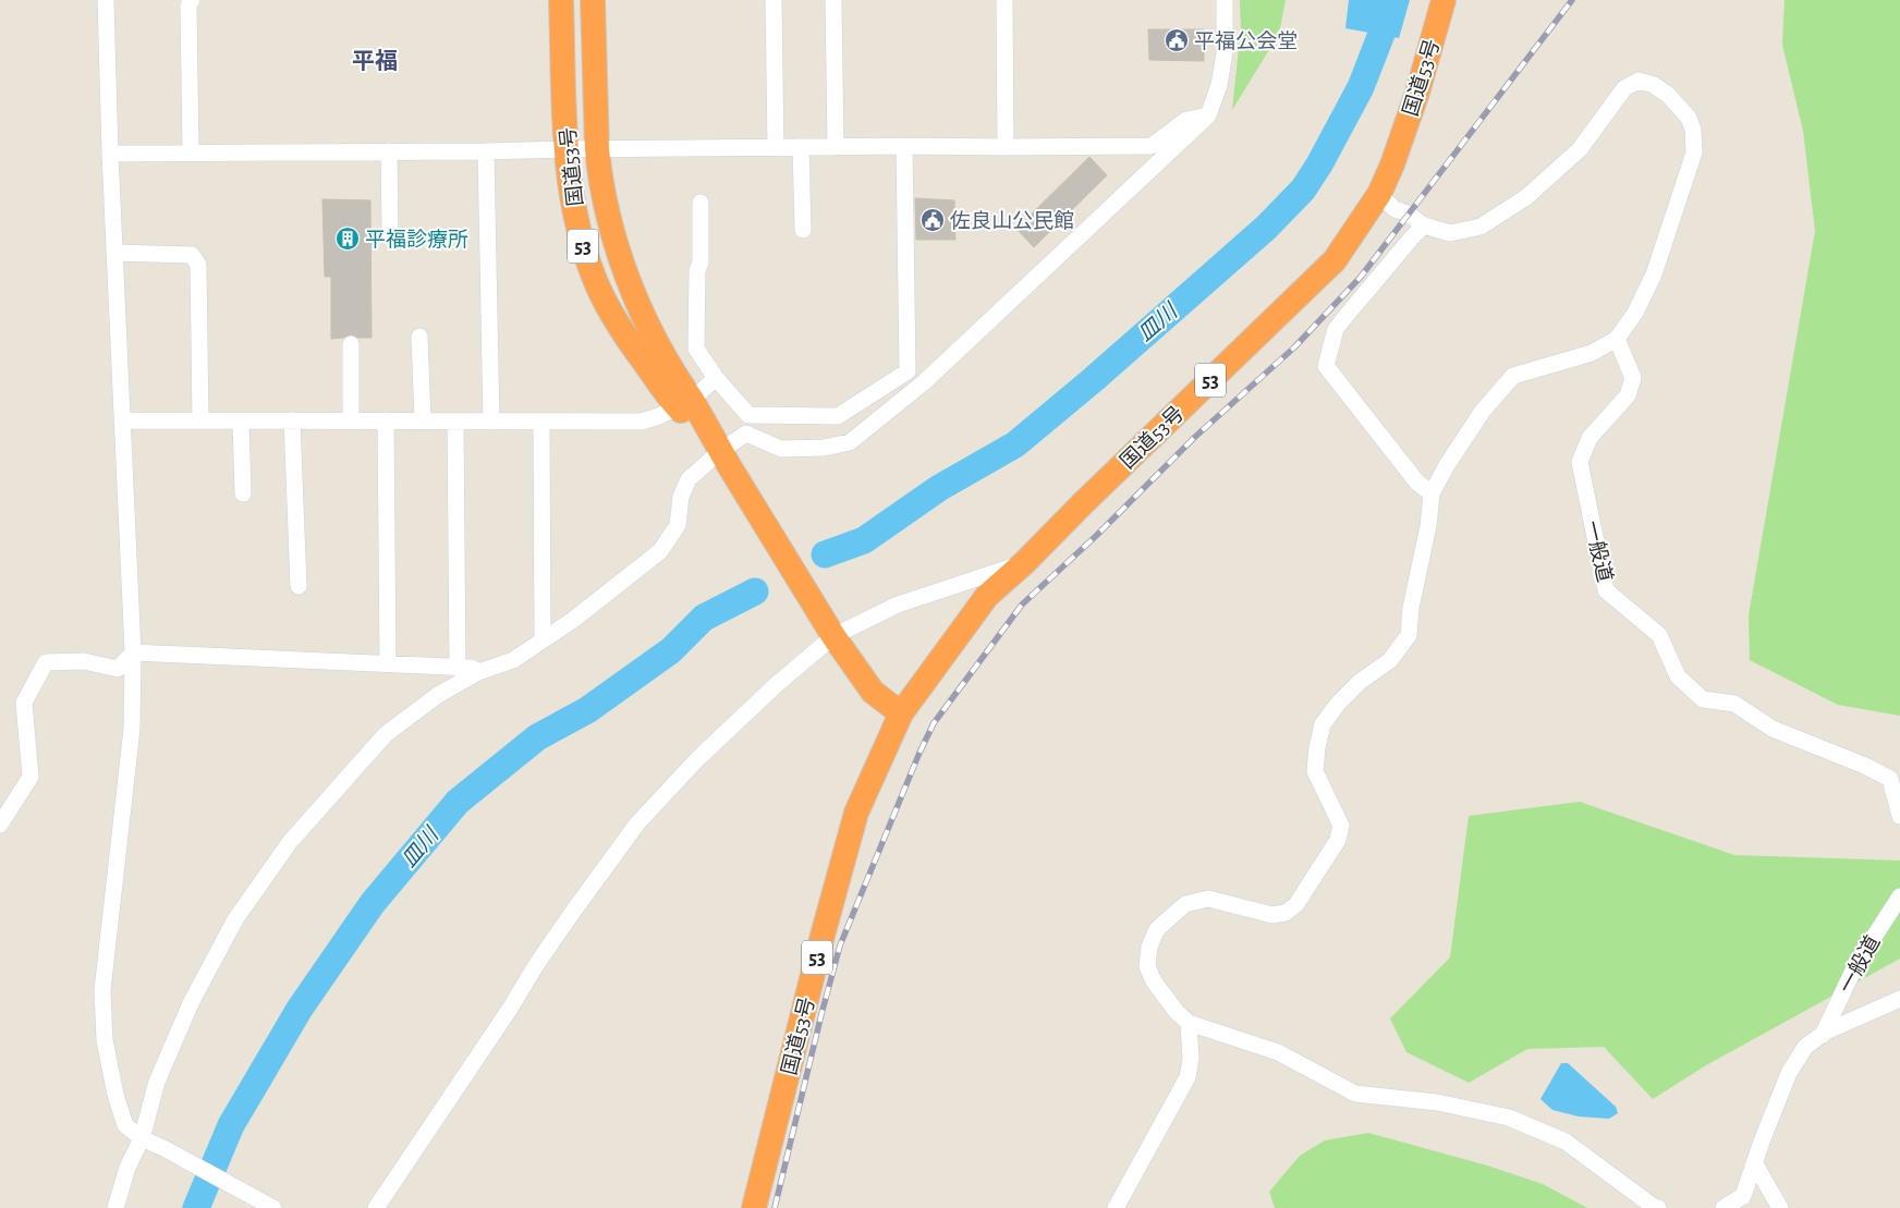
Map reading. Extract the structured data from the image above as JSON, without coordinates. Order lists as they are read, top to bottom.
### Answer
{
  "streets": {
    "highway": ["国道53号", "53"],
    "street": ["一般道"]
  },
  "districts": ["平福"],
  "water": ["皿川"],
  "places": {
    "public building": ["平福公会堂", "佐良山公民館"],
    "building": ["平福診療所"]
  }
}
